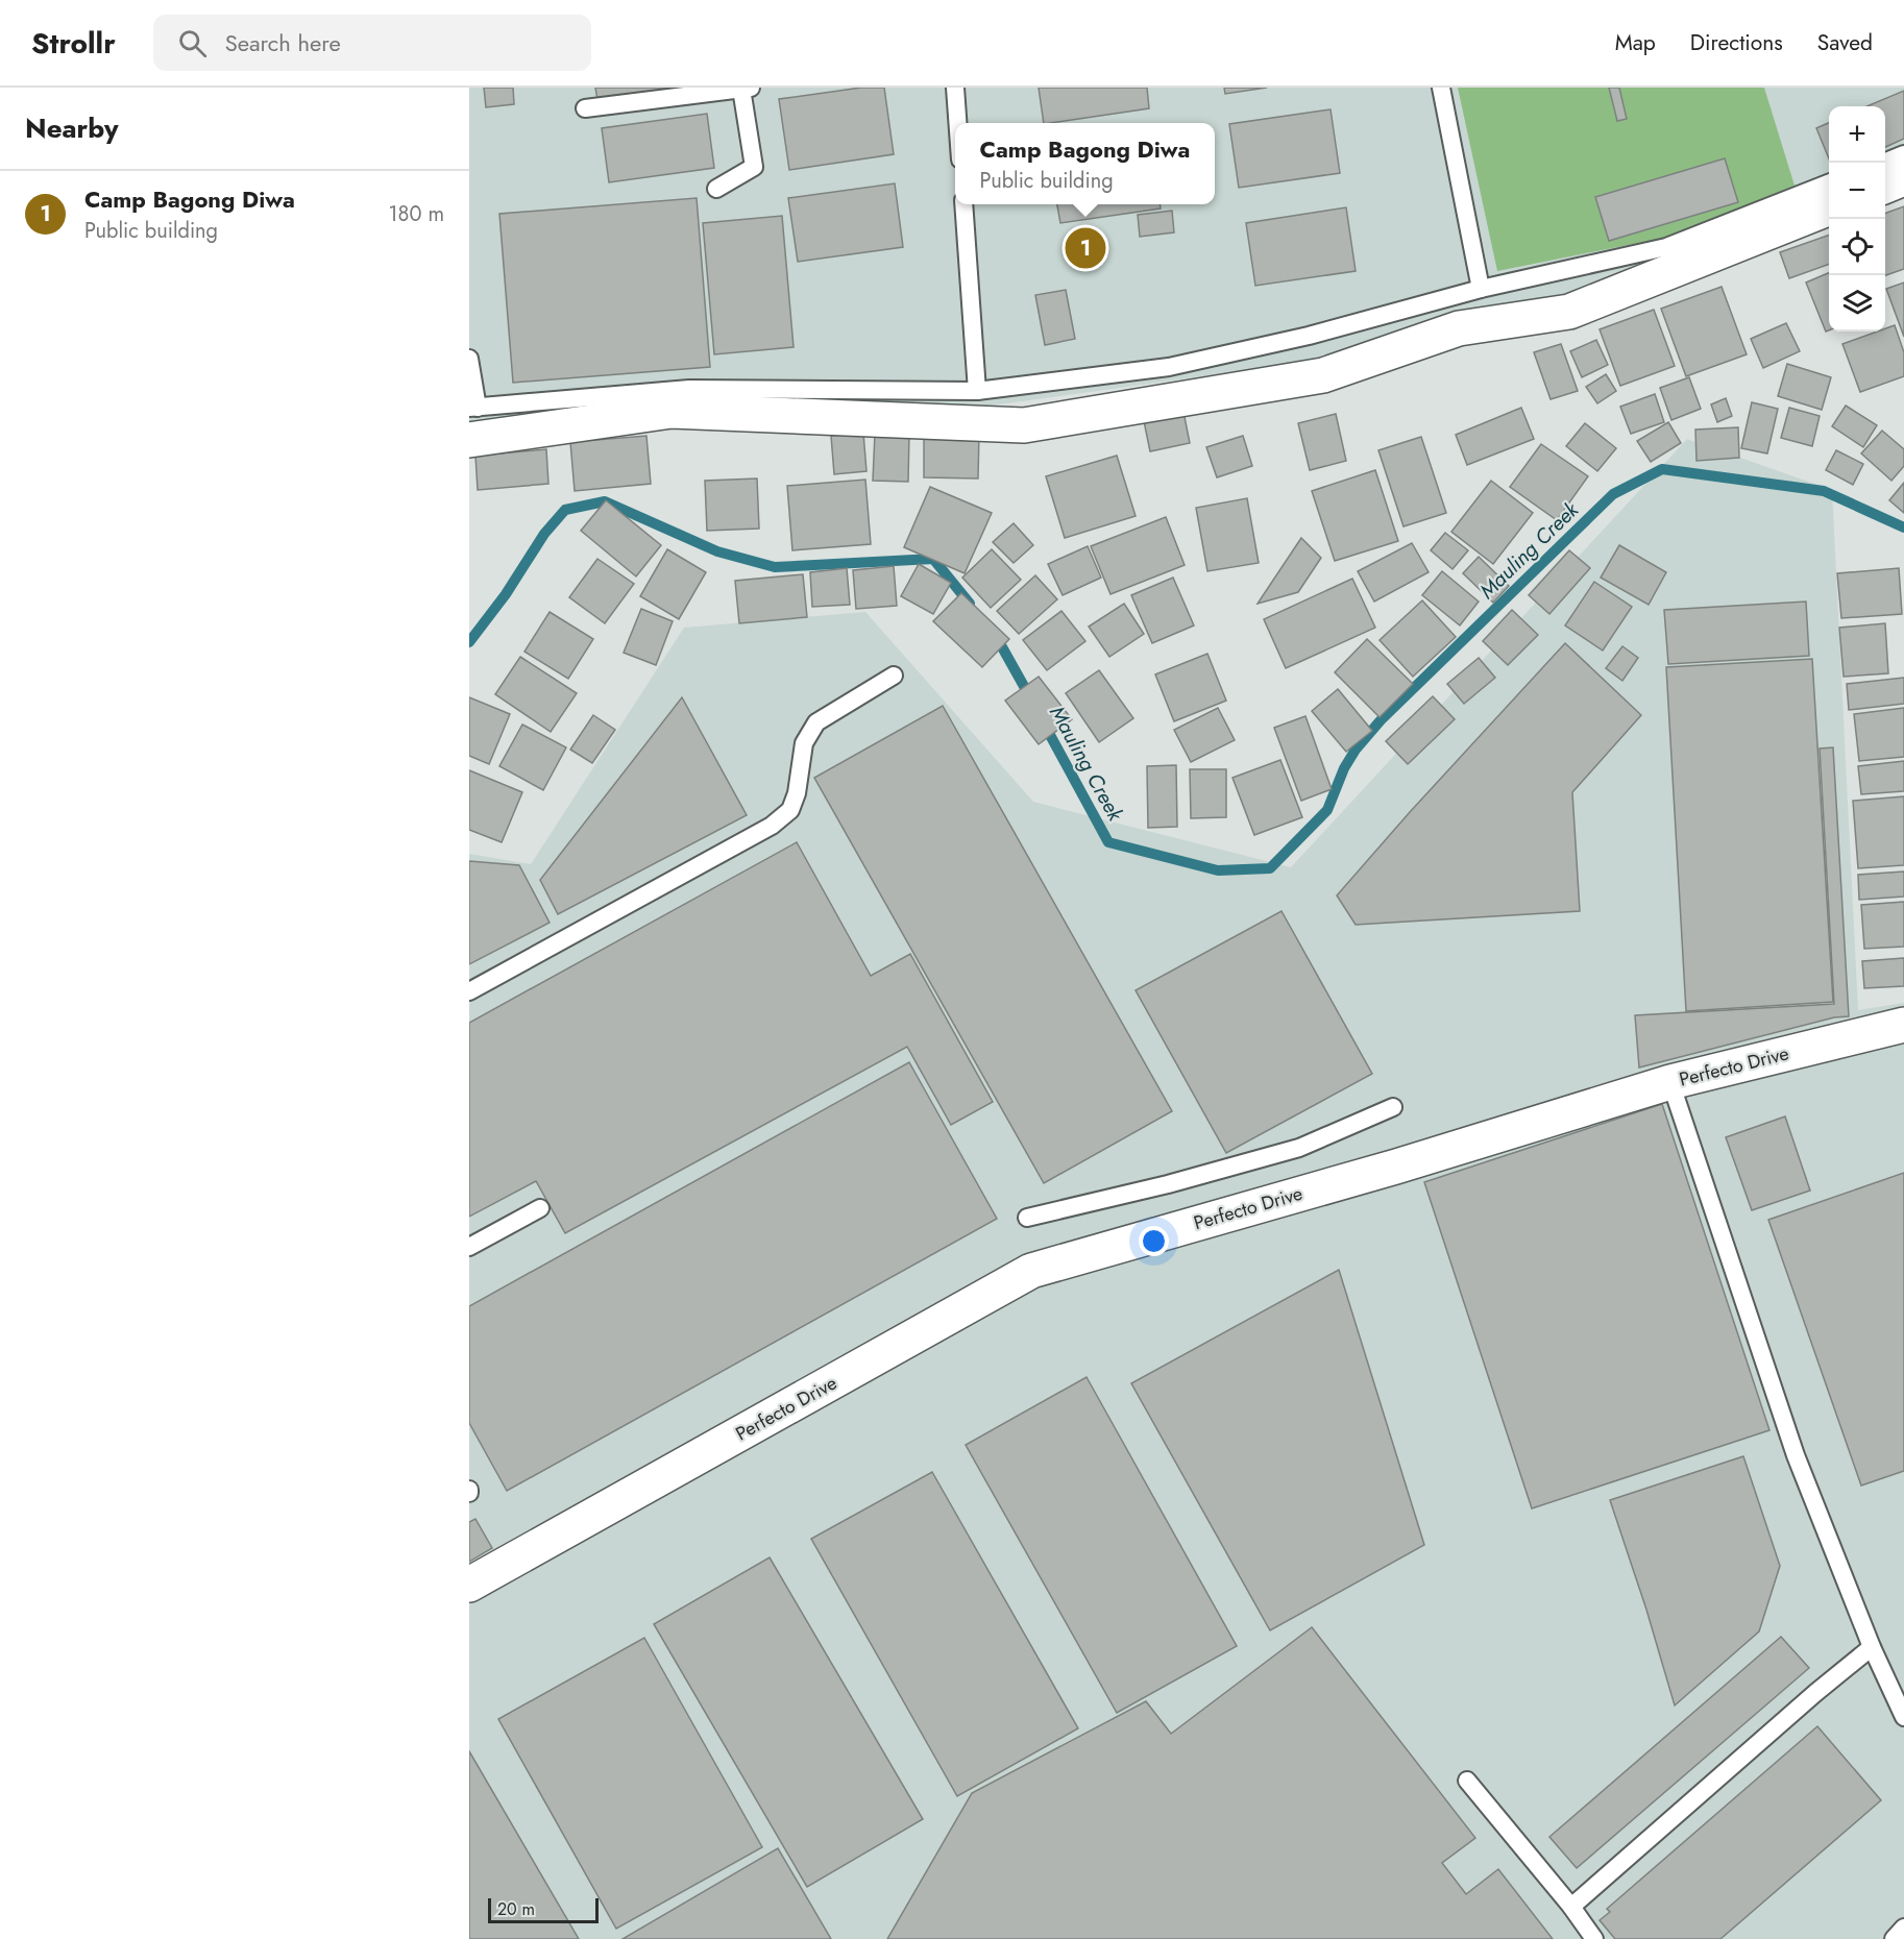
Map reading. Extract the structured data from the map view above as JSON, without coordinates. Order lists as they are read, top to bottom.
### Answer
{
  "streets": {
    "street": ["Perfecto Drive"]
  },
  "water": ["Mauling Creek"],
  "scale_bar": "20 m",
  "page": {
    "header": "Strollr",
    "search": "Search here",
    "nav": ["Map", "Directions", "Saved"],
    "heading": "Nearby",
    "map_buttons": ["+", "−"],
    "popup": ["Camp Bagong Diwa", "Public building"],
    "list": [
      {
        "mark": "1",
        "name": "Camp Bagong Diwa",
        "note": "Public building",
        "value": "180 m"
      }
    ],
    "pins": "1",
    "scale": "20 m"
  }
}
